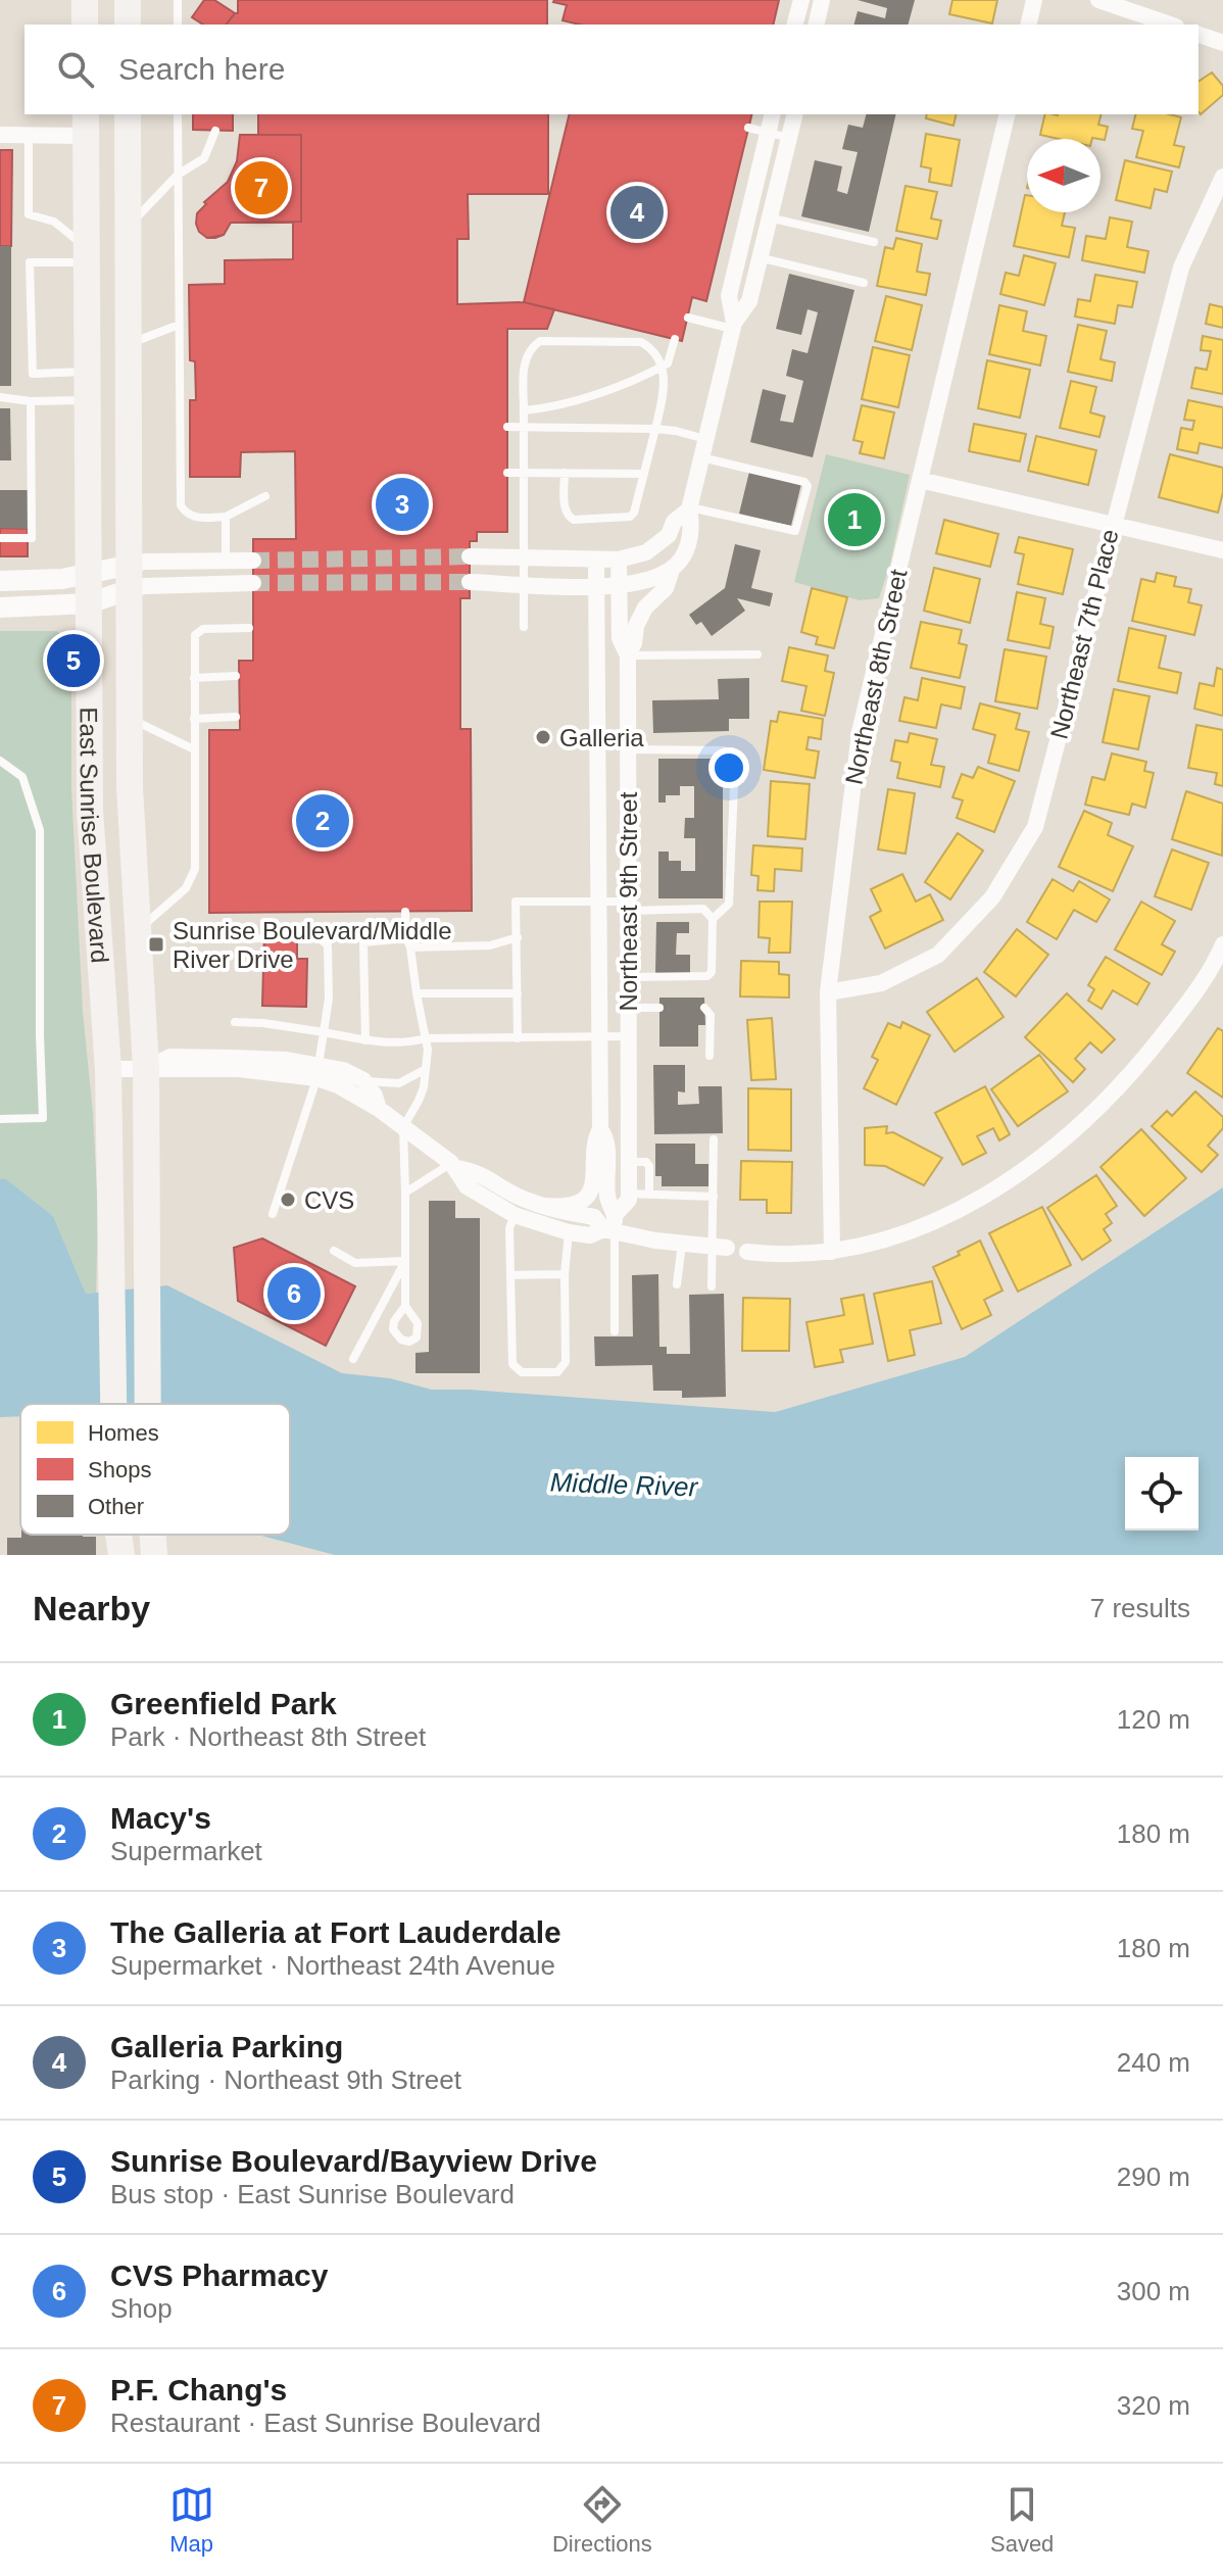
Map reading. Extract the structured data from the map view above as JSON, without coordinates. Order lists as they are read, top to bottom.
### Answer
{
  "streets": {
    "main road": ["East Sunrise Boulevard"],
    "street": ["Northeast 7th Place", "Northeast 8th Street", "Northeast 9th Street"]
  },
  "crossings": [
    ["Northeast 7th Place", "Northeast 8th Street"]
  ],
  "water": ["Middle River"],
  "places": {
    "other": ["Galleria", "CVS"],
    "transit": ["Sunrise Boulevard/Middle River Drive"]
  },
  "legend": ["Homes", "Shops", "Other"],
  "north": "left",
  "page": {
    "search": "Search here",
    "pins": [
      "7",
      "4",
      "3",
      "1",
      "5",
      "2",
      "6"
    ],
    "heading": ["Nearby", "7 results"],
    "list": [
      {
        "mark": "1",
        "name": "Greenfield Park",
        "note": "Park · Northeast 8th Street",
        "value": "120 m"
      },
      {
        "mark": "2",
        "name": "Macy's",
        "note": "Supermarket",
        "value": "180 m"
      },
      {
        "mark": "3",
        "name": "The Galleria at Fort Lauderdale",
        "note": "Supermarket · Northeast 24th Avenue",
        "value": "180 m"
      },
      {
        "mark": "4",
        "name": "Galleria Parking",
        "note": "Parking · Northeast 9th Street",
        "value": "240 m"
      },
      {
        "mark": "5",
        "name": "Sunrise Boulevard/Bayview Drive",
        "note": "Bus stop · East Sunrise Boulevard",
        "value": "290 m"
      },
      {
        "mark": "6",
        "name": "CVS Pharmacy",
        "note": "Shop",
        "value": "300 m"
      },
      {
        "mark": "7",
        "name": "P.F. Chang's",
        "note": "Restaurant · East Sunrise Boulevard",
        "value": "320 m"
      }
    ],
    "nav": ["Map", "Directions", "Saved"]
  }
}
